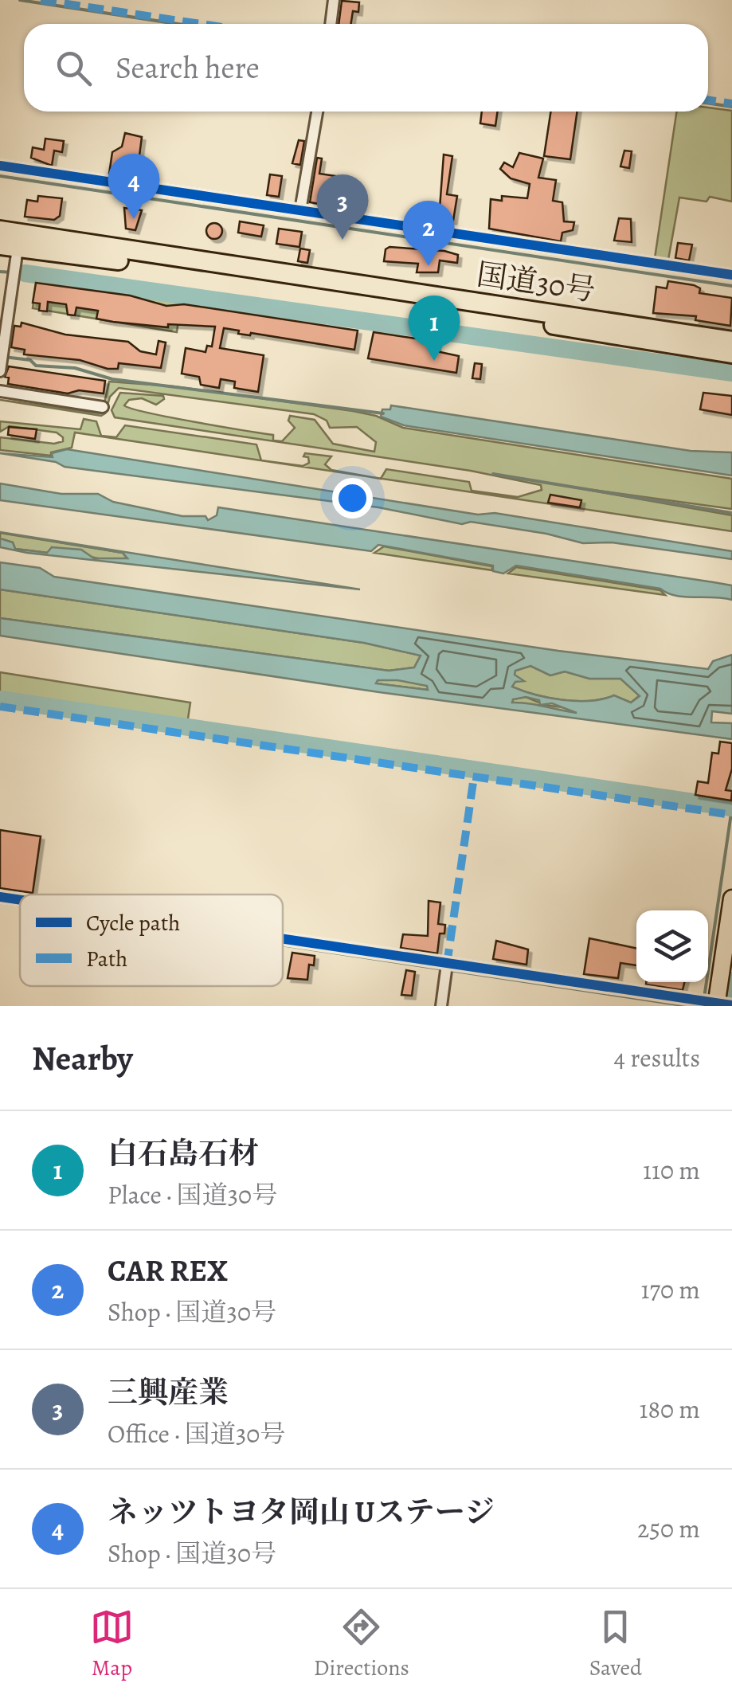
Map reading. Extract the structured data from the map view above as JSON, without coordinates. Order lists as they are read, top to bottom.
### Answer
{
  "streets": {
    "highway": ["国道30号"]
  },
  "legend": ["Cycle path", "Path"],
  "page": {
    "search": "Search here",
    "pins": [
      "4",
      "3",
      "2",
      "1"
    ],
    "heading": ["Nearby", "4 results"],
    "list": [
      {
        "mark": "1",
        "name": "白石島石材",
        "note": "Place · 国道30号",
        "value": "110 m"
      },
      {
        "mark": "2",
        "name": "CAR REX",
        "note": "Shop · 国道30号",
        "value": "170 m"
      },
      {
        "mark": "3",
        "name": "三興産業",
        "note": "Office · 国道30号",
        "value": "180 m"
      },
      {
        "mark": "4",
        "name": "ネッツトヨタ岡山 Uステージ",
        "note": "Shop · 国道30号",
        "value": "250 m"
      }
    ],
    "nav": ["Map", "Directions", "Saved"]
  }
}
